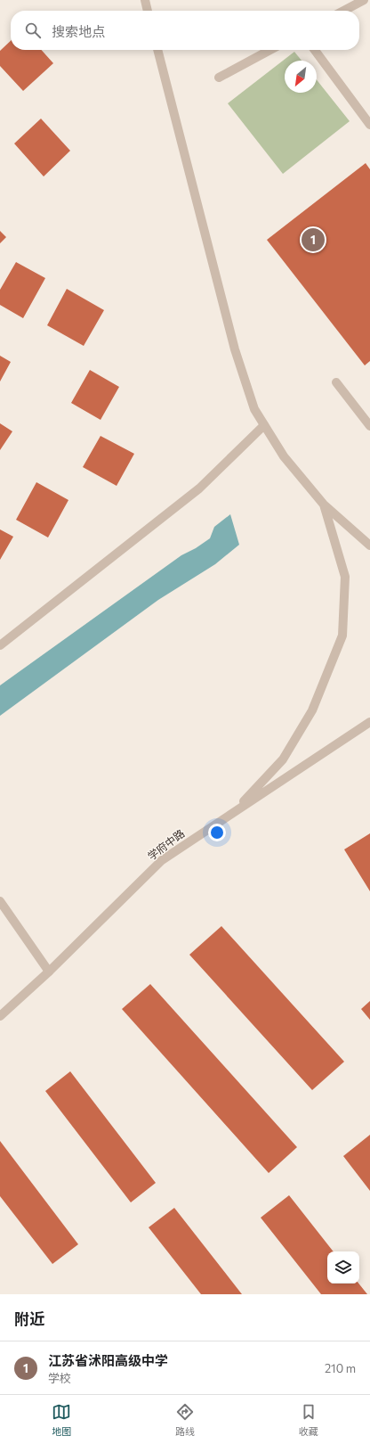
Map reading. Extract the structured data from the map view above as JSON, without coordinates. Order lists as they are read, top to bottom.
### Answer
{
  "streets": {
    "street": ["学府中路"]
  },
  "north": "bottom left",
  "page": {
    "search": "搜索地点",
    "pins": "1",
    "heading": "附近",
    "list": [
      {
        "mark": "1",
        "name": "江苏省沭阳高级中学",
        "note": "学校",
        "value": "210 m"
      }
    ],
    "nav": ["地图", "路线", "收藏"]
  }
}
